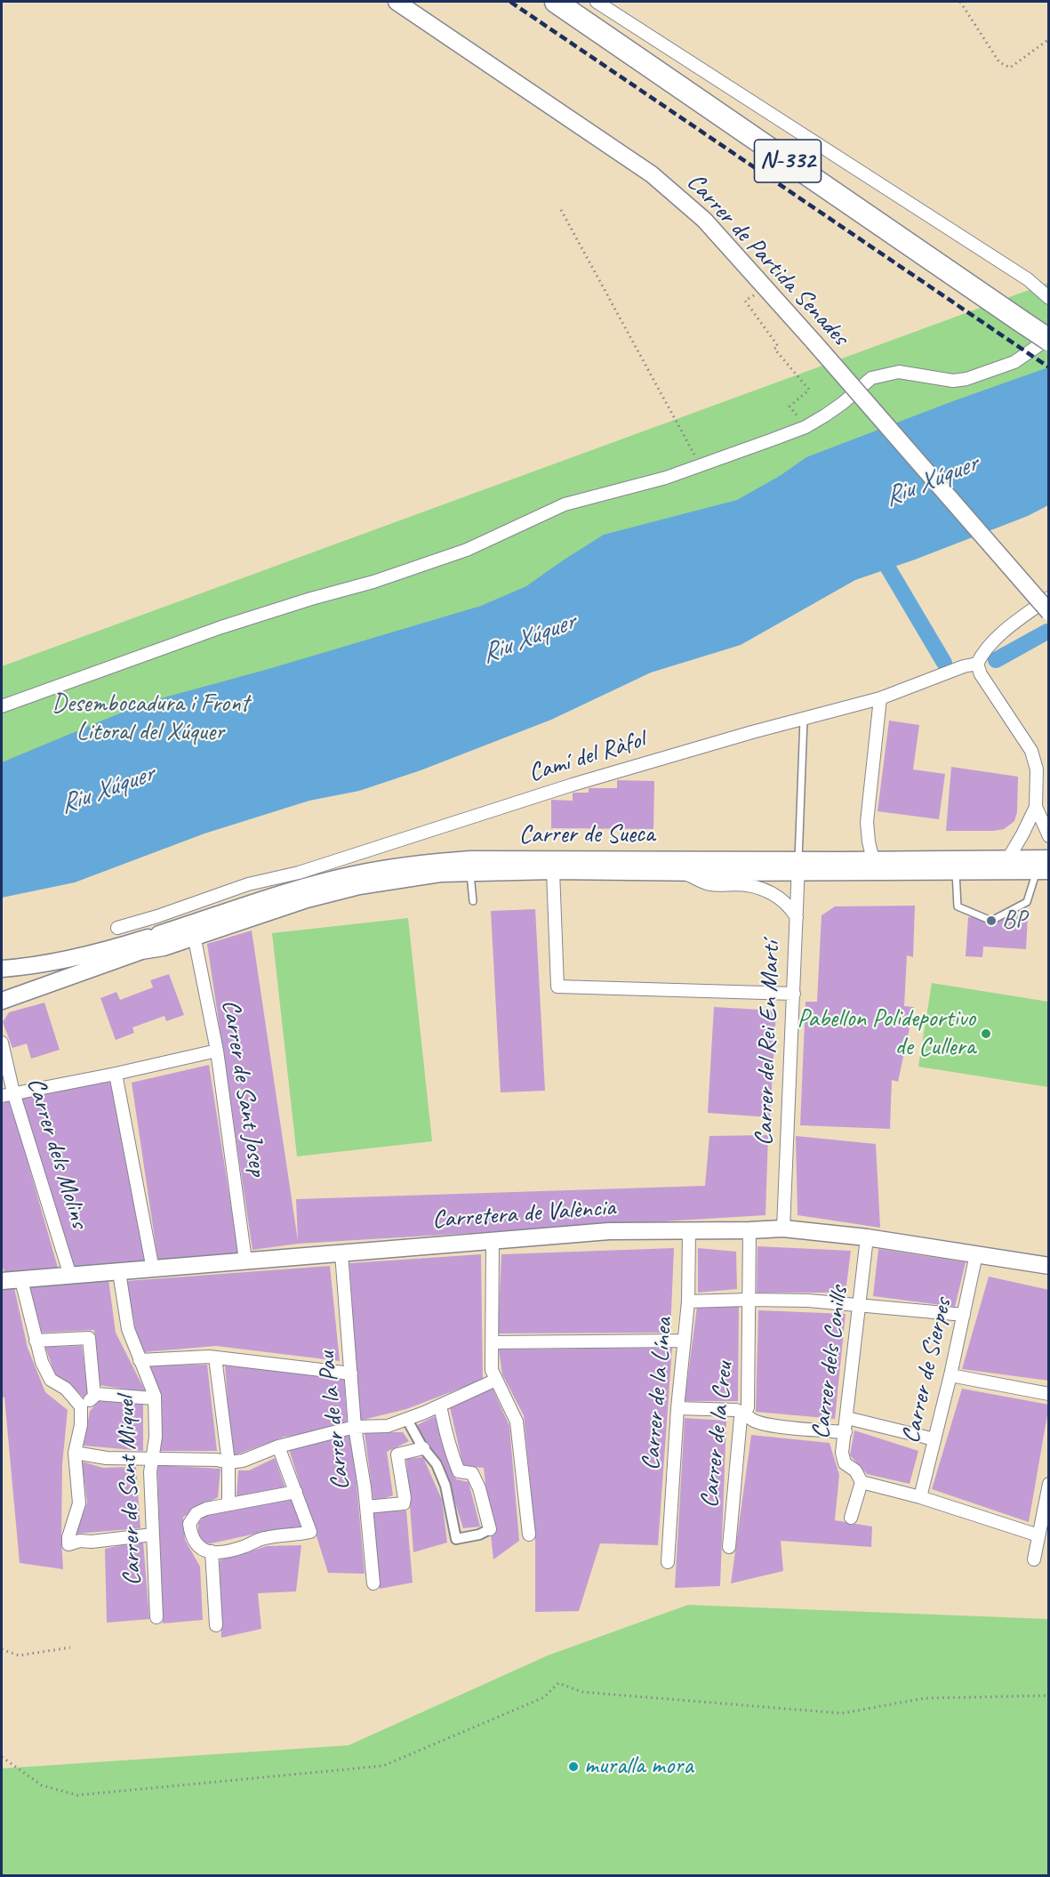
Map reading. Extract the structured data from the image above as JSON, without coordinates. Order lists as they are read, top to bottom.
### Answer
{
  "streets": {
    "highway": ["N-332"],
    "street": [
      "Carrer de Partida Senades",
      "Camí del Ràfol",
      "Carrer de Sueca",
      "Carrer del Rei En Martí",
      "Carrer de Sant Josep",
      "Carrer dels Molins",
      "Carretera de València",
      "Carrer dels Conills",
      "Carrer de Sierpes",
      "Carrer de la Línea",
      "Carrer de la Pau",
      "Carrer de la Creu",
      "Carrer de Sant Miquel"
    ]
  },
  "crossings": [
    ["Carrer de Sueca", "Carrer del Rei En Martí"],
    ["Carrer de Sueca", "Carrer de Sant Josep"],
    ["Carrer del Rei En Martí", "Carretera de València"],
    ["Carrer de Sant Josep", "Carretera de València"],
    ["Carrer dels Molins", "Carretera de València"],
    ["Carretera de València", "Carrer dels Conills"],
    ["Carretera de València", "Carrer de Sierpes"],
    ["Carretera de València", "Carrer de la Línea"],
    ["Carretera de València", "Carrer de la Pau"],
    ["Carretera de València", "Carrer de la Creu"],
    ["Carretera de València", "Carrer de Sant Miquel"]
  ],
  "water": ["Riu Xúquer"],
  "parks": ["Desembocadura i Front Litoral del Xúquer"],
  "places": ["BP", "Pabellon Polideportivo de Cullera", "muralla mora"]
}
